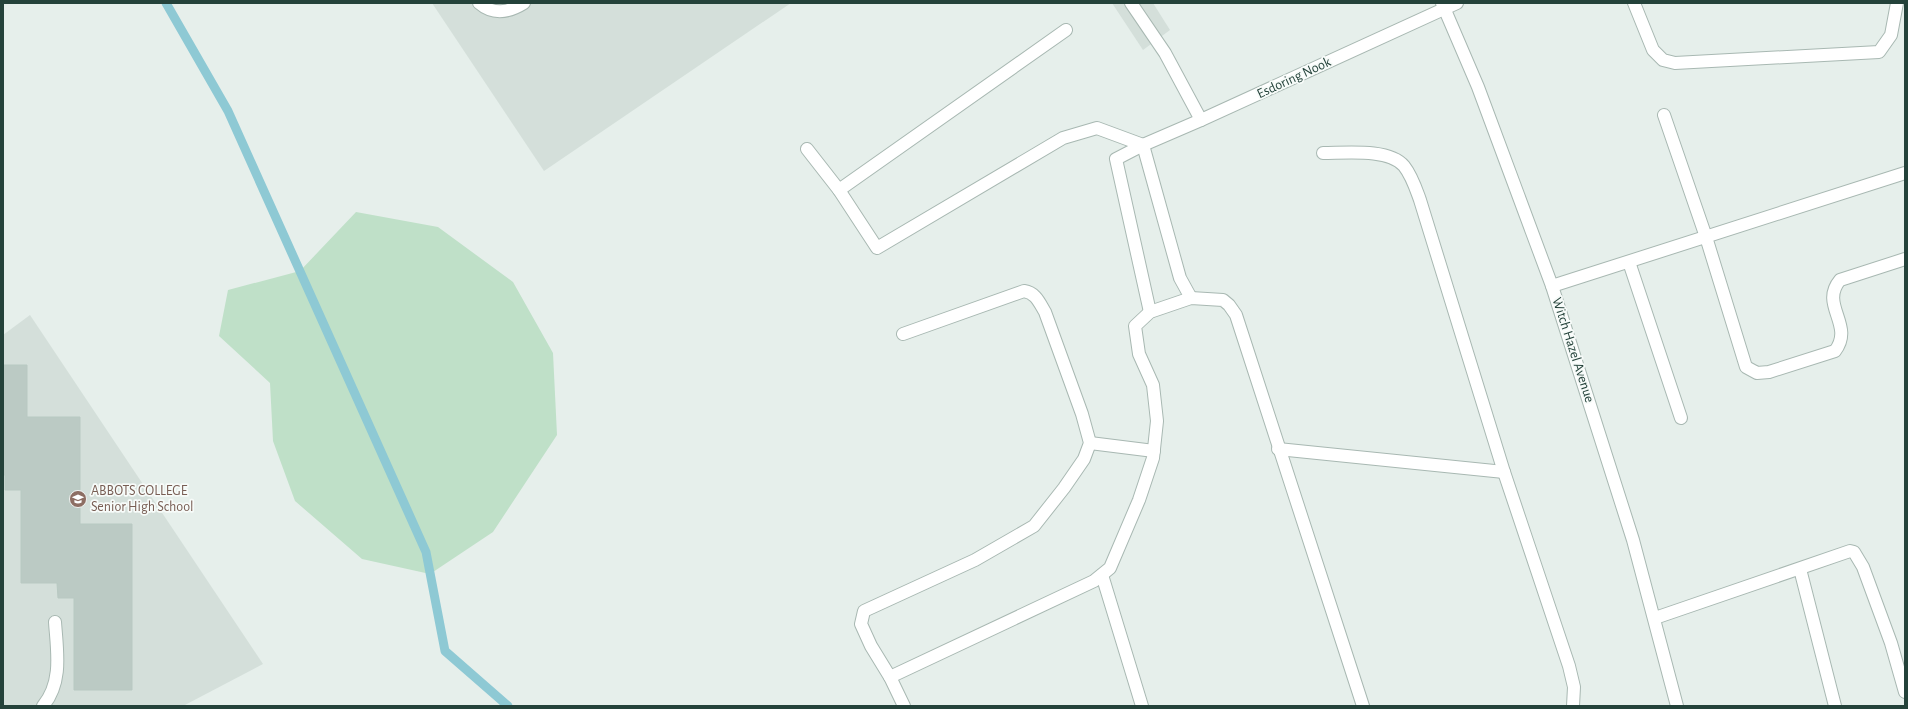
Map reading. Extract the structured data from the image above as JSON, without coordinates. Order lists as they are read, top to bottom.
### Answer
{
  "streets": {
    "street": ["Esdoring Nook", "Witch Hazel Avenue"]
  },
  "crossings": [
    ["Esdoring Nook", "Witch Hazel Avenue"]
  ],
  "places": {
    "school or university": ["ABBOTS COLLEGE Senior High School"]
  }
}
